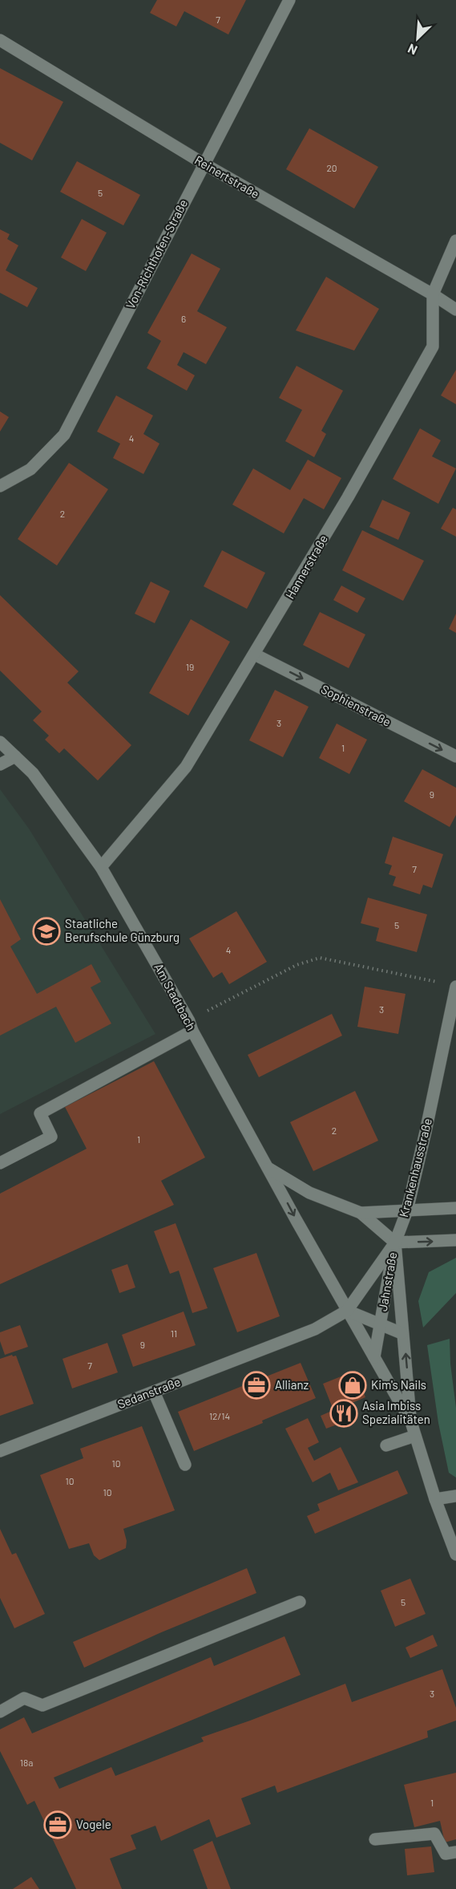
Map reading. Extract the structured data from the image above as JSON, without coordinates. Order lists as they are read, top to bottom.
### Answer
{
  "streets": {
    "street": [
      "Reinertstraße",
      "Von-Richthofen-Straße",
      "Hannerstraße",
      "Sophienstraße",
      "Am Stadtbach",
      "Krankenhausstraße",
      "Jahnstraße",
      "Sedanstraße"
    ]
  },
  "crossings": [
    ["Reinertstraße", "Von-Richthofen-Straße"],
    ["Reinertstraße", "Hannerstraße"],
    ["Hannerstraße", "Sophienstraße"],
    ["Hannerstraße", "Am Stadtbach"],
    ["Am Stadtbach", "Krankenhausstraße"],
    ["Am Stadtbach", "Jahnstraße"],
    ["Krankenhausstraße", "Jahnstraße"],
    ["Krankenhausstraße", "Sedanstraße"]
  ],
  "one_way": ["Sophienstraße"],
  "places": {
    "school or university": ["Staatliche Berufschule Günzburg"],
    "office": ["Allianz", "Vogele"],
    "shop": ["Kim's Nails"],
    "restaurant": ["Asia Imbiss Spezialitäten"]
  },
  "house_numbers": [
    "7",
    "20",
    "5",
    "6",
    "4",
    "2",
    "19",
    "3",
    "1",
    "9",
    "7",
    "5",
    "4",
    "3",
    "2",
    "1",
    "11",
    "9",
    "7",
    "12/14",
    "10",
    "10",
    "10",
    "5",
    "3",
    "18a",
    "1"
  ],
  "north": "bottom left"
}
